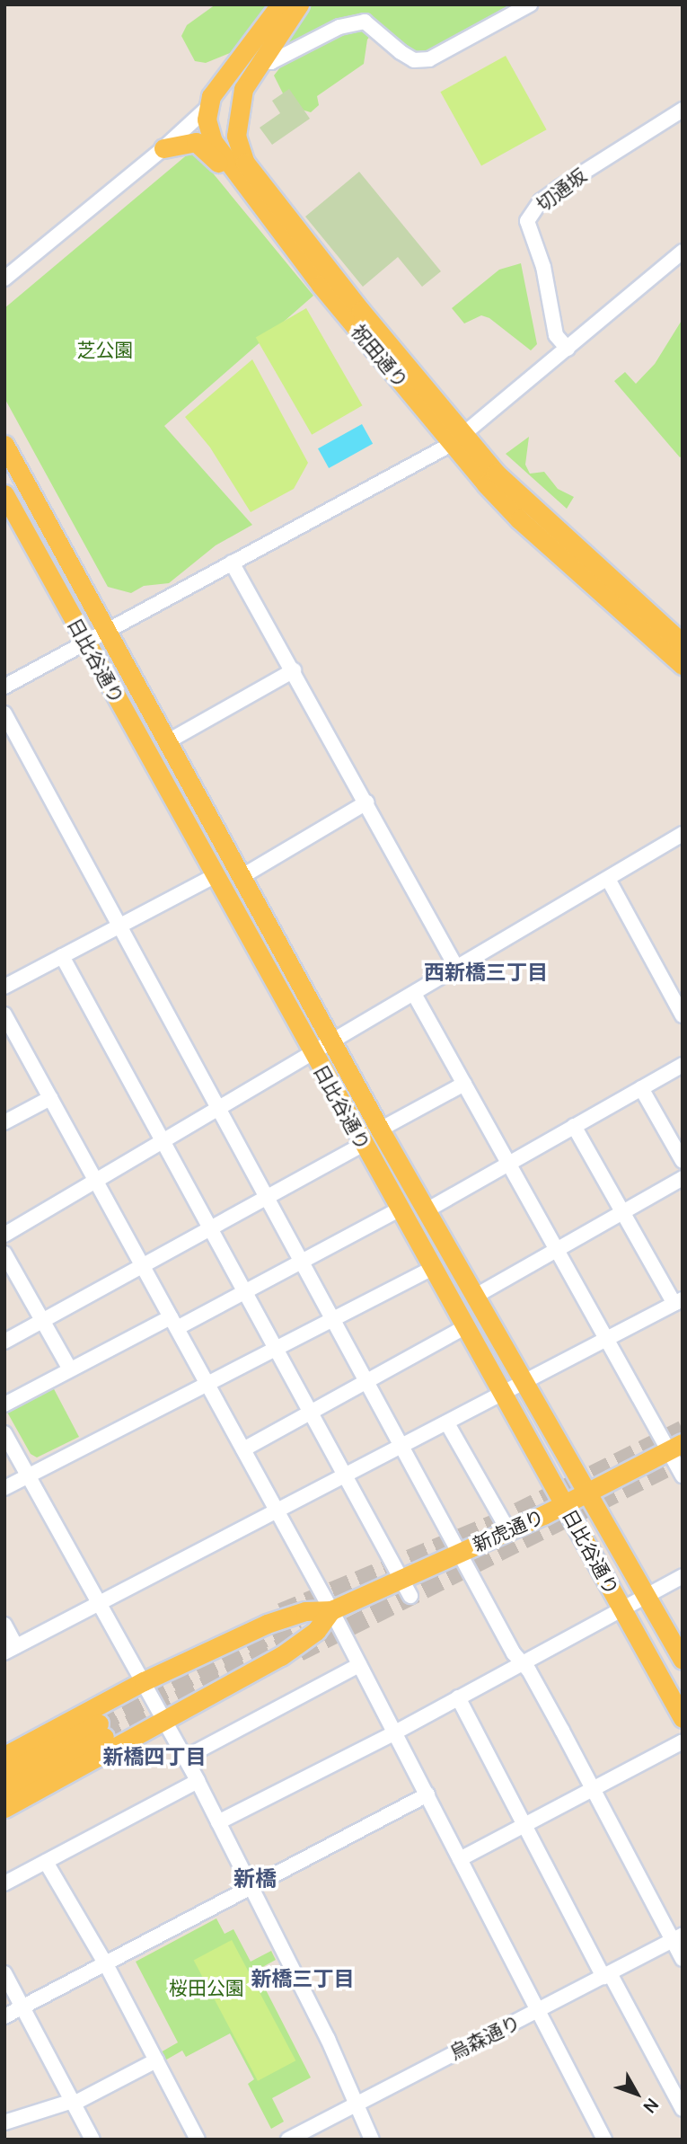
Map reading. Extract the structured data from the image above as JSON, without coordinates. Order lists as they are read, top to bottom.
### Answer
{
  "streets": {
    "main road": ["祝田通り", "日比谷通り", "新虎通り"],
    "street": ["切通坂", "烏森通り"]
  },
  "crossings": [
    ["日比谷通り", "新虎通り"]
  ],
  "districts": [
    "西新橋三丁目",
    "新橋四丁目",
    "新橋",
    "新橋三丁目"
  ],
  "parks": ["芝公園", "桜田公園"],
  "north": "bottom right"
}
